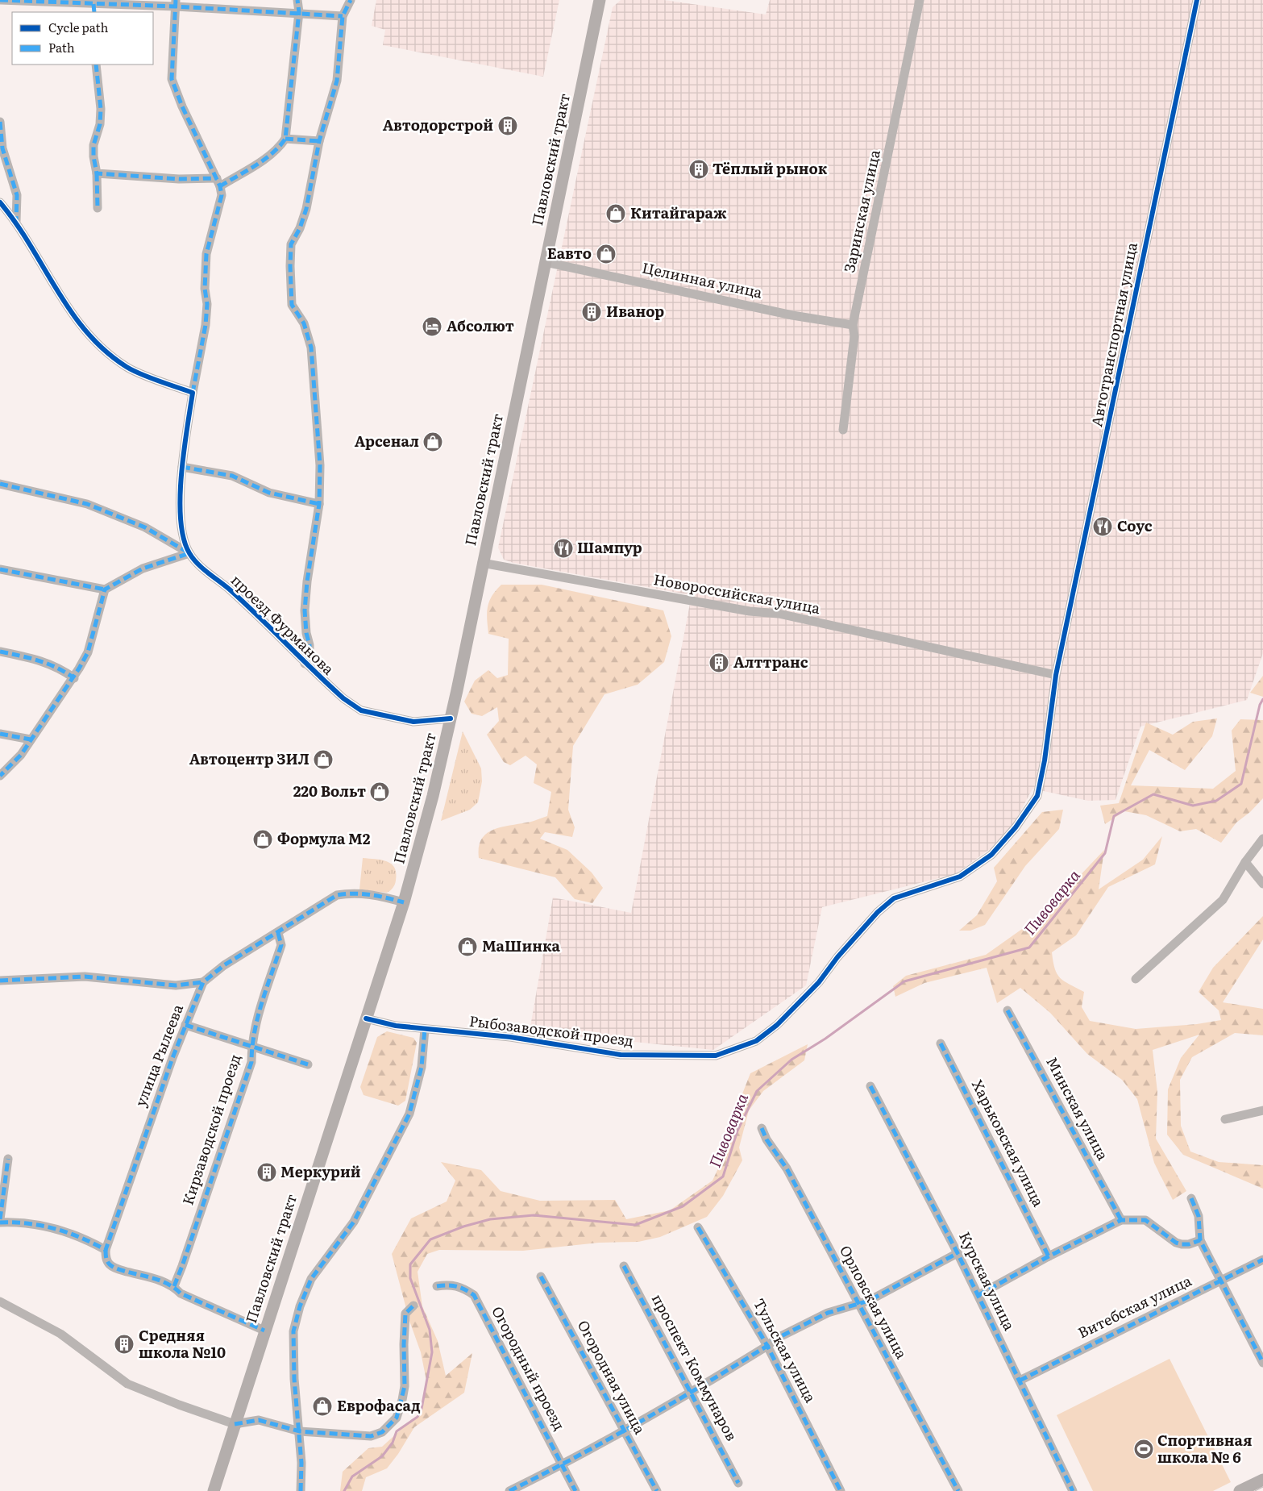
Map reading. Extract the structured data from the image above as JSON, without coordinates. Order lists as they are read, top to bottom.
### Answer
{
  "streets": {
    "main road": ["Павловский тракт"],
    "street": [
      "Заринская улица",
      "Целинная улица",
      "Автотранспортная улица",
      "Новороссийская улица",
      "проезд Фурманова",
      "Рыбозаводской проезд",
      "улица Рылеева",
      "Минская улица",
      "Кирзаводской проезд",
      "Харьковская улица",
      "Курская улица",
      "Орловская улица",
      "Витебская улица",
      "Тульская улица",
      "проспект Коммунаров",
      "Огородный проезд",
      "Огородная улица"
    ]
  },
  "crossings": [
    ["Павловский тракт", "Целинная улица"],
    ["Павловский тракт", "Новороссийская улица"],
    ["Павловский тракт", "проезд Фурманова"],
    ["Павловский тракт", "Рыбозаводской проезд"],
    ["Павловский тракт", "улица Рылеева"],
    ["Заринская улица", "Целинная улица"],
    ["Автотранспортная улица", "Новороссийская улица"],
    ["Автотранспортная улица", "Рыбозаводской проезд"],
    ["улица Рылеева", "Кирзаводской проезд"],
    ["Курская улица", "Витебская улица"]
  ],
  "water": ["Пивоварка"],
  "places": {
    "building": [
      "Автодорстрой",
      "Тёплый рынок",
      "Иванор",
      "Алттранс",
      "Меркурий",
      "Средняя школа №10"
    ],
    "shop": [
      "Китайгараж",
      "Еавто",
      "Арсенал",
      "Автоцентр ЗИЛ",
      "220 Вольт",
      "Формула М2",
      "МаШинка",
      "Еврофасад"
    ],
    "hotel": ["Абсолют"],
    "restaurant": ["Соус", "Шампур"],
    "sports": ["Спортивная школа № 6"]
  },
  "legend": ["Cycle path", "Path"]
}
